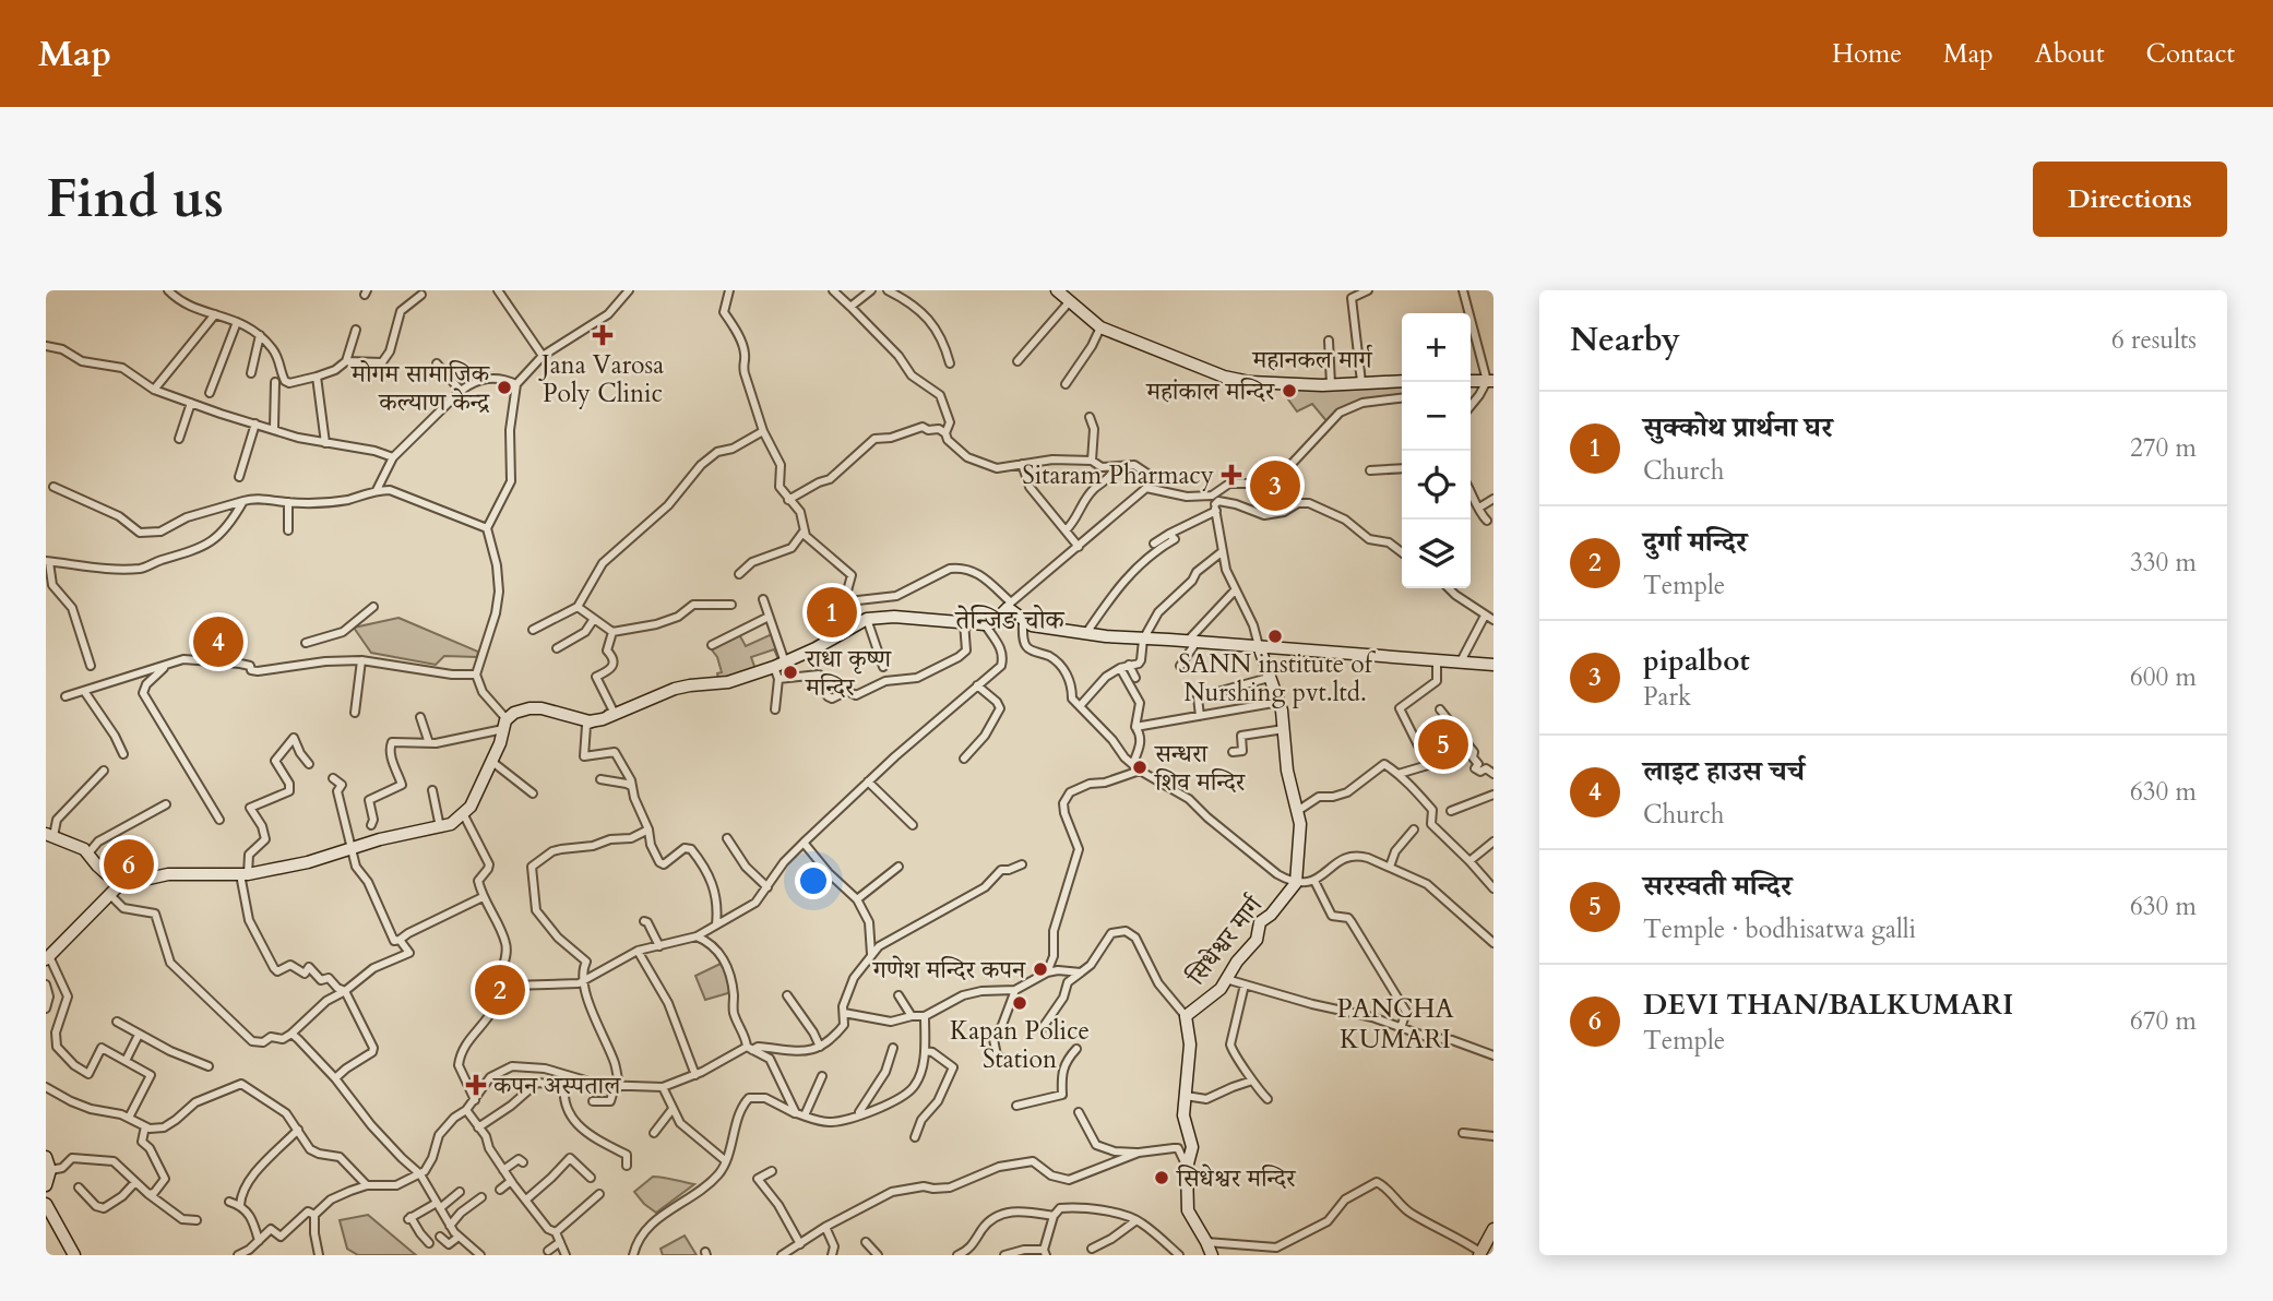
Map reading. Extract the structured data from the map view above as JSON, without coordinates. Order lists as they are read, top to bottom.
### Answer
{
  "streets": {
    "main road": ["महानकल मार्ग", "सिधेश्वर मार्ग"]
  },
  "districts": ["तेन्जिङ चोक", "PANCHA KUMARI"],
  "places": {
    "health": ["Jana Varosa Poly Clinic", "Sitaram Pharmacy", "कपन अस्पताल"],
    "other": [
      "मोगम सामाजिक कल्याण केन्द्र",
      "महांकाल मन्दिर",
      "SANN institute of Nurshing pvt.ltd.",
      "राधा कृष्ण मन्दिर",
      "सन्धरा शिव मन्दिर",
      "गणेश मन्दिर कपन",
      "Kapan Police Station",
      "सिधेश्वर मन्दिर"
    ]
  },
  "page": {
    "header": "Map",
    "nav": [
      "Home",
      "Map",
      "About",
      "Contact"
    ],
    "buttons": "Directions",
    "title": "Find us",
    "heading": ["Nearby", "6 results"],
    "map_buttons": ["+", "−"],
    "list": [
      {
        "mark": "1",
        "name": "सुक्कोथ प्रार्थना घर",
        "note": "Church",
        "value": "270 m"
      },
      {
        "mark": "2",
        "name": "दुर्गा मन्दिर",
        "note": "Temple",
        "value": "330 m"
      },
      {
        "mark": "3",
        "name": "pipalbot",
        "note": "Park",
        "value": "600 m"
      },
      {
        "mark": "4",
        "name": "लाइट हाउस चर्च",
        "note": "Church",
        "value": "630 m"
      },
      {
        "mark": "5",
        "name": "सरस्वती मन्दिर",
        "note": "Temple · bodhisatwa galli",
        "value": "630 m"
      },
      {
        "mark": "6",
        "name": "DEVI THAN/BALKUMARI",
        "note": "Temple",
        "value": "670 m"
      }
    ],
    "pins": [
      "3",
      "1",
      "4",
      "5",
      "6",
      "2"
    ]
  }
}
